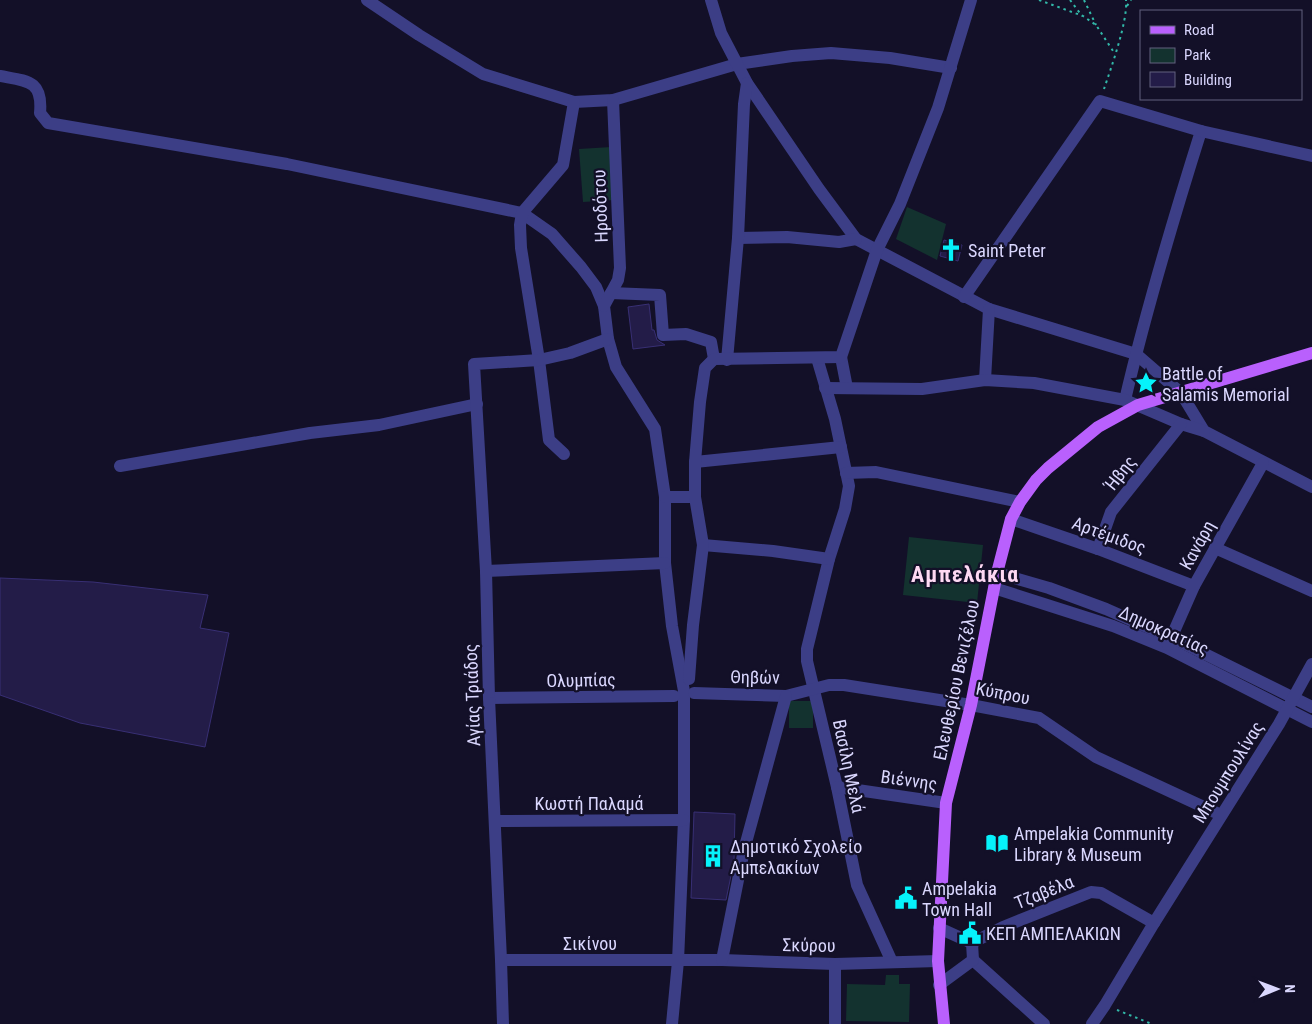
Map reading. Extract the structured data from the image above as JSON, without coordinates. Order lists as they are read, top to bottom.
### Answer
{
  "streets": {
    "main road": ["Ελευθερίου Βενιζέλου"],
    "street": [
      "Ηροδότου",
      "Ήβης",
      "Αρτέμιδος",
      "Κανάρη",
      "Δημοκρατίας",
      "Θηβών",
      "Ολυμπίας",
      "Κύπρου",
      "Αγίας Τριάδος",
      "Βασίλη Μελά",
      "Μπουμπουλίνας",
      "Βιέννης",
      "Κωστή Παλαμά",
      "Τζαβέλα",
      "Σικίνου",
      "Σκύρου"
    ]
  },
  "crossings": [
    ["Ήβης", "Αρτέμιδος"],
    ["Αρτέμιδος", "Κανάρη"],
    ["Αρτέμιδος", "Ελευθερίου Βενιζέλου"],
    ["Κανάρη", "Δημοκρατίας"],
    ["Δημοκρατίας", "Ελευθερίου Βενιζέλου"],
    ["Δημοκρατίας", "Μπουμπουλίνας"],
    ["Θηβών", "Κύπρου"],
    ["Θηβών", "Βασίλη Μελά"],
    ["Ολυμπίας", "Αγίας Τριάδος"],
    ["Ελευθερίου Βενιζέλου", "Κύπρου"],
    ["Ελευθερίου Βενιζέλου", "Βιέννης"],
    ["Ελευθερίου Βενιζέλου", "Σκύρου"],
    ["Κύπρου", "Βασίλη Μελά"],
    ["Κύπρου", "Μπουμπουλίνας"],
    ["Αγίας Τριάδος", "Κωστή Παλαμά"],
    ["Αγίας Τριάδος", "Σικίνου"],
    ["Βασίλη Μελά", "Βιέννης"],
    ["Βασίλη Μελά", "Σκύρου"],
    ["Μπουμπουλίνας", "Τζαβέλα"],
    ["Σικίνου", "Σκύρου"]
  ],
  "districts": ["Αμπελάκια"],
  "places": {
    "church": ["Saint Peter"],
    "place": ["Battle of Salamis Memorial"],
    "library": ["Ampelakia Community Library & Museum"],
    "building": ["Δημοτικό Σχολείο Αμπελακίων"],
    "public building": ["Ampelakia Town Hall", "ΚΕΠ ΑΜΠΕΛΑΚΙΩΝ"]
  },
  "legend": ["Road", "Park", "Building"],
  "north": "right"
}
